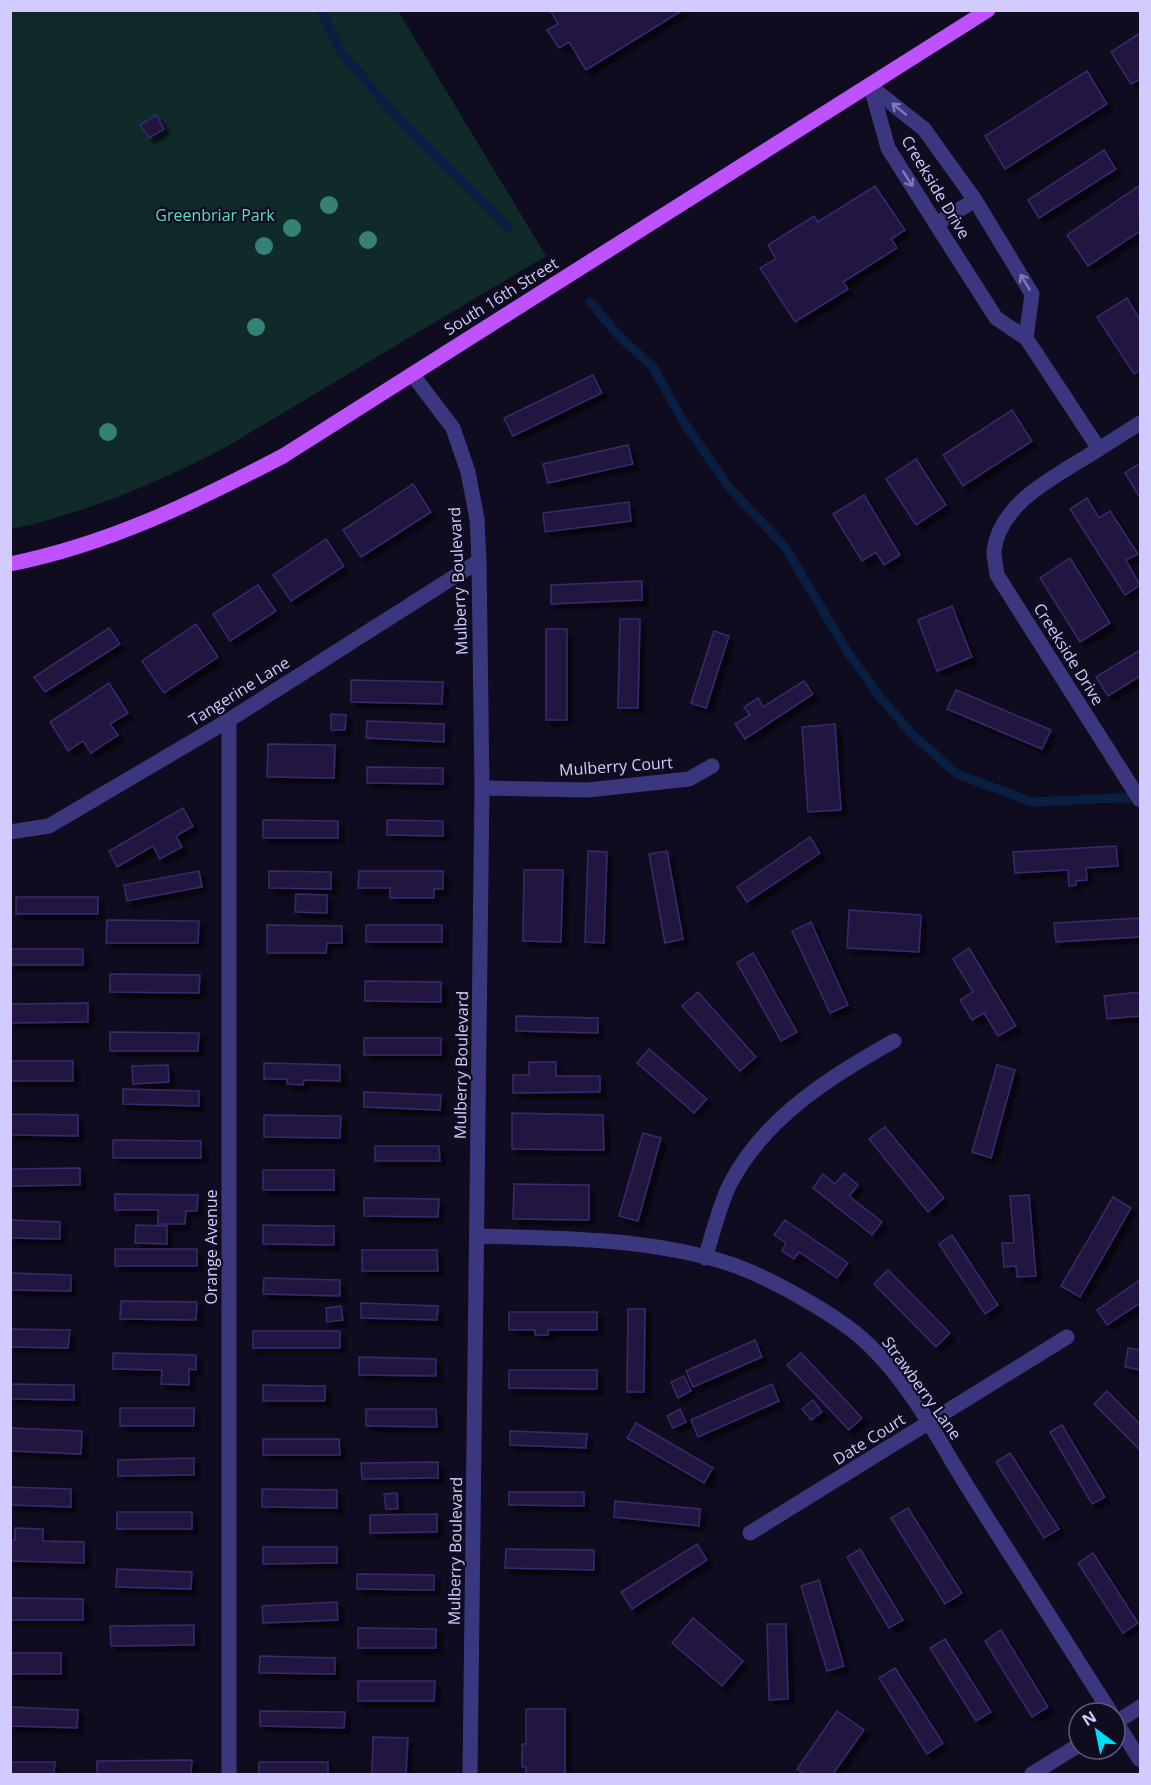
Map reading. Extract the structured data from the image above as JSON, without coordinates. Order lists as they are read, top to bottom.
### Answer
{
  "streets": {
    "main road": ["South 16th Street"],
    "street": [
      "Creekside Drive",
      "Mulberry Boulevard",
      "Tangerine Lane",
      "Mulberry Court",
      "Orange Avenue",
      "Strawberry Lane",
      "Date Court"
    ]
  },
  "crossings": [
    ["Creekside Drive", "South 16th Street"],
    ["South 16th Street", "Mulberry Boulevard"],
    ["Mulberry Boulevard", "Tangerine Lane"],
    ["Mulberry Boulevard", "Mulberry Court"],
    ["Mulberry Boulevard", "Strawberry Lane"],
    ["Tangerine Lane", "Orange Avenue"],
    ["Strawberry Lane", "Date Court"]
  ],
  "parks": ["Greenbriar Park"],
  "north": "top left"
}
